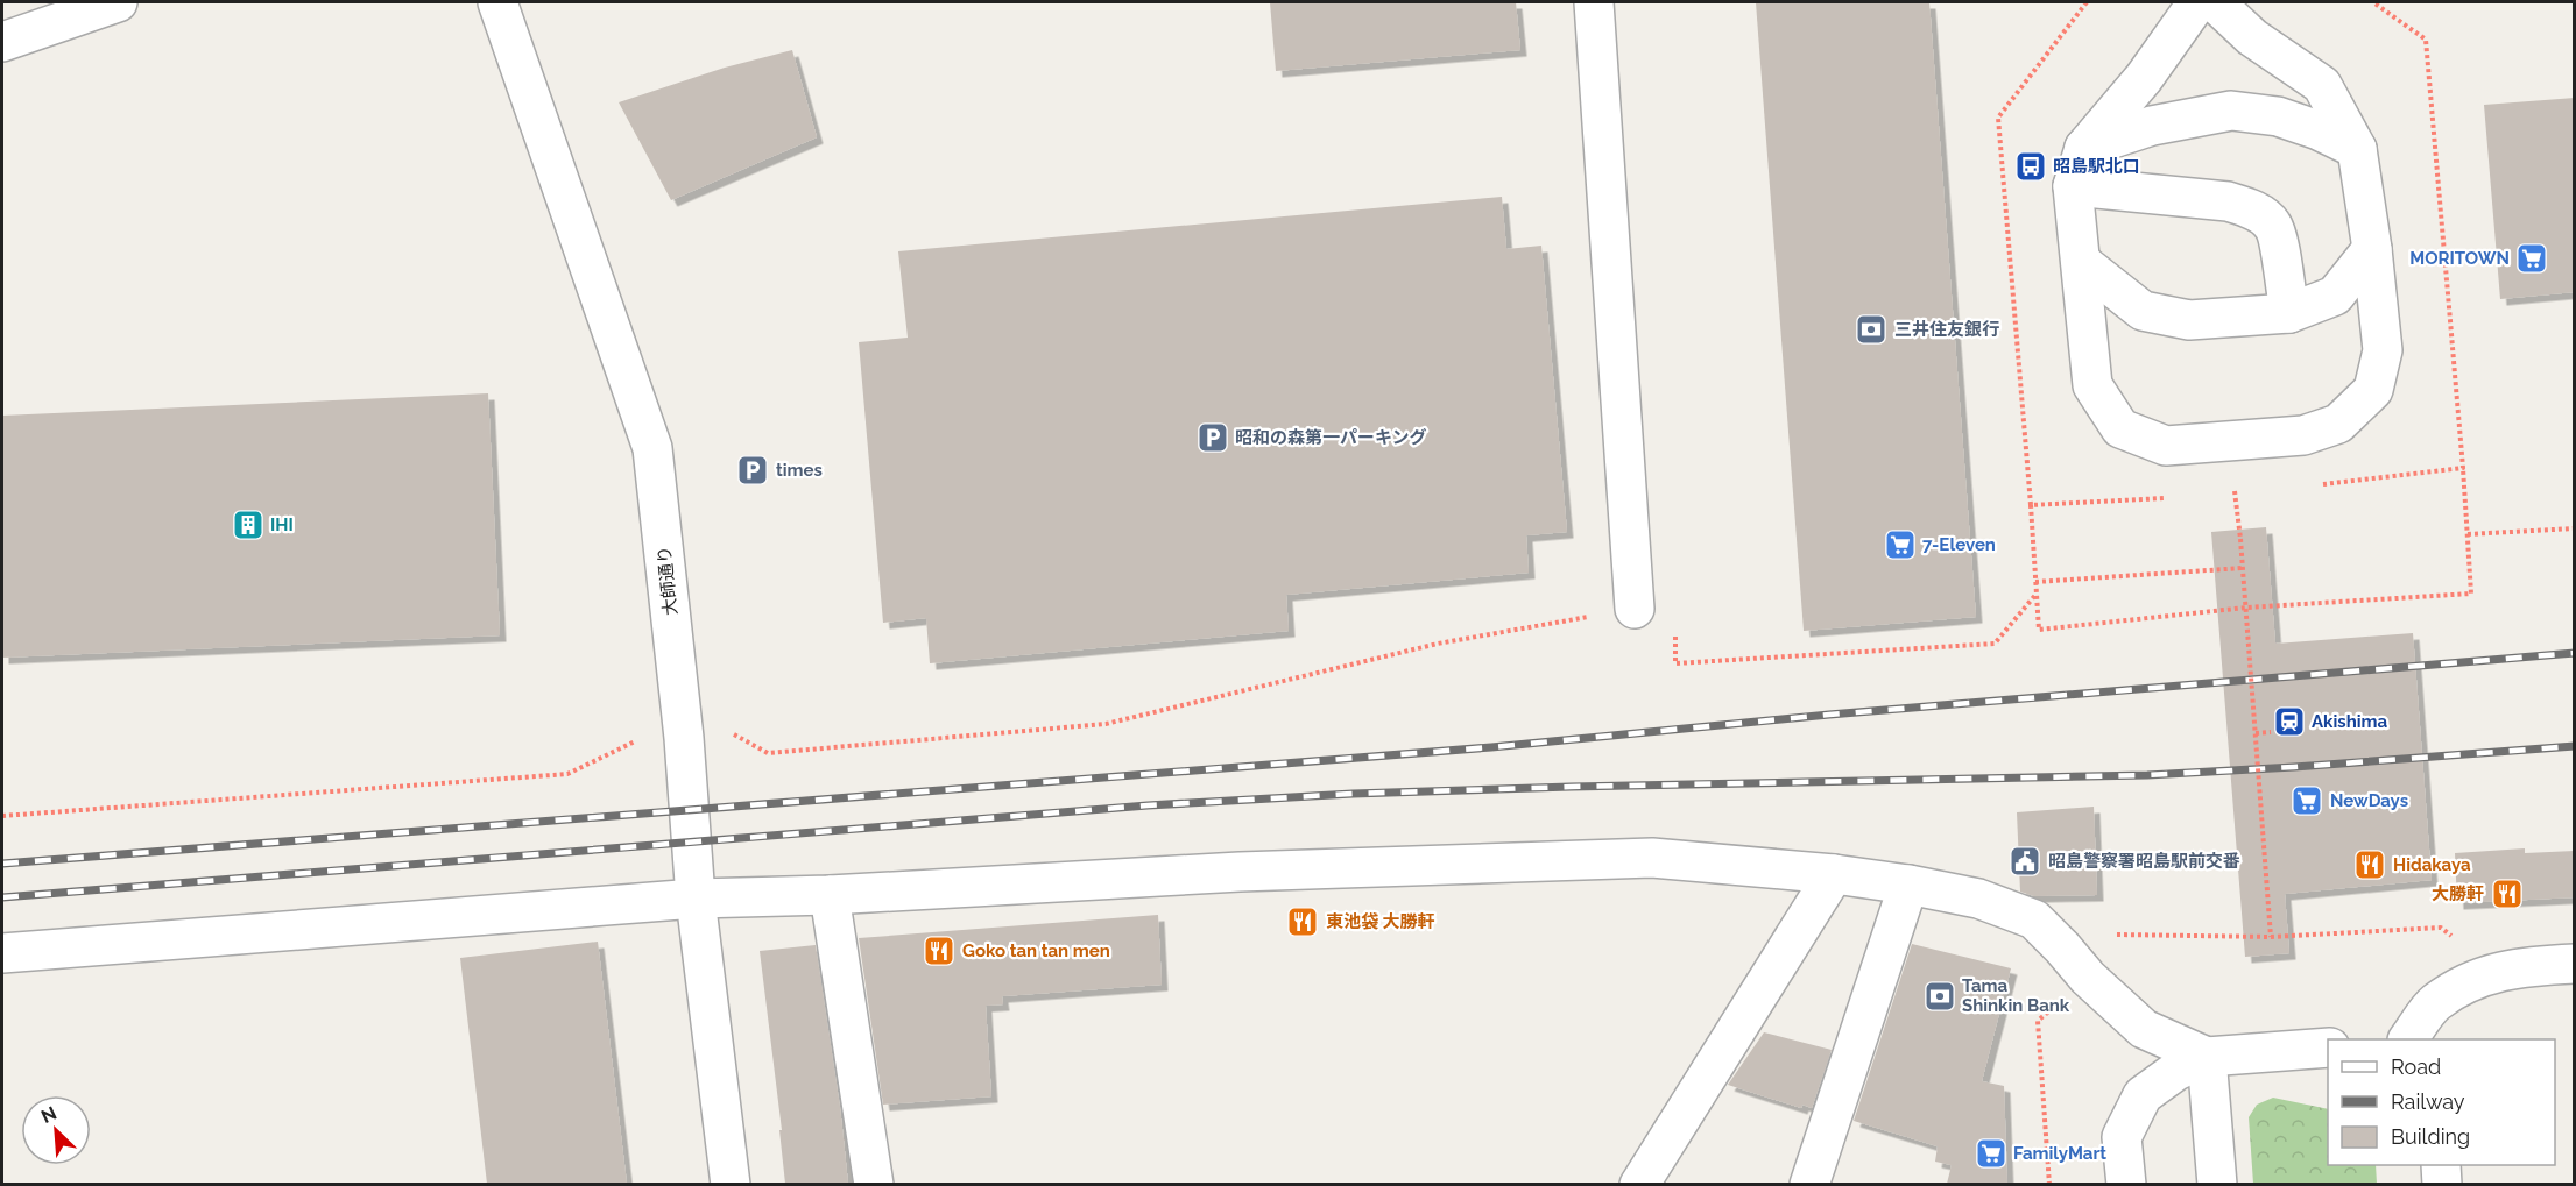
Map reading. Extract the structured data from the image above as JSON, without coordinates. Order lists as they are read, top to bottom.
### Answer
{
  "streets": {
    "street": ["大師通り"]
  },
  "places": {
    "bus stop": ["昭島駅北口"],
    "supermarket": [
      "MORITOWN",
      "7-Eleven",
      "NewDays",
      "FamilyMart"
    ],
    "bank": ["三井住友銀行", "Tama Shinkin Bank"],
    "parking": ["昭和の森第一パーキング", "times"],
    "building": ["IHI"],
    "station": ["Akishima"],
    "public building": ["昭島警察署昭島駅前交番"],
    "restaurant": [
      "Hidakaya",
      "大勝軒",
      "東池袋 大勝軒",
      "Goko tan tan men"
    ]
  },
  "legend": ["Road", "Railway", "Building"],
  "north": "top left"
}
